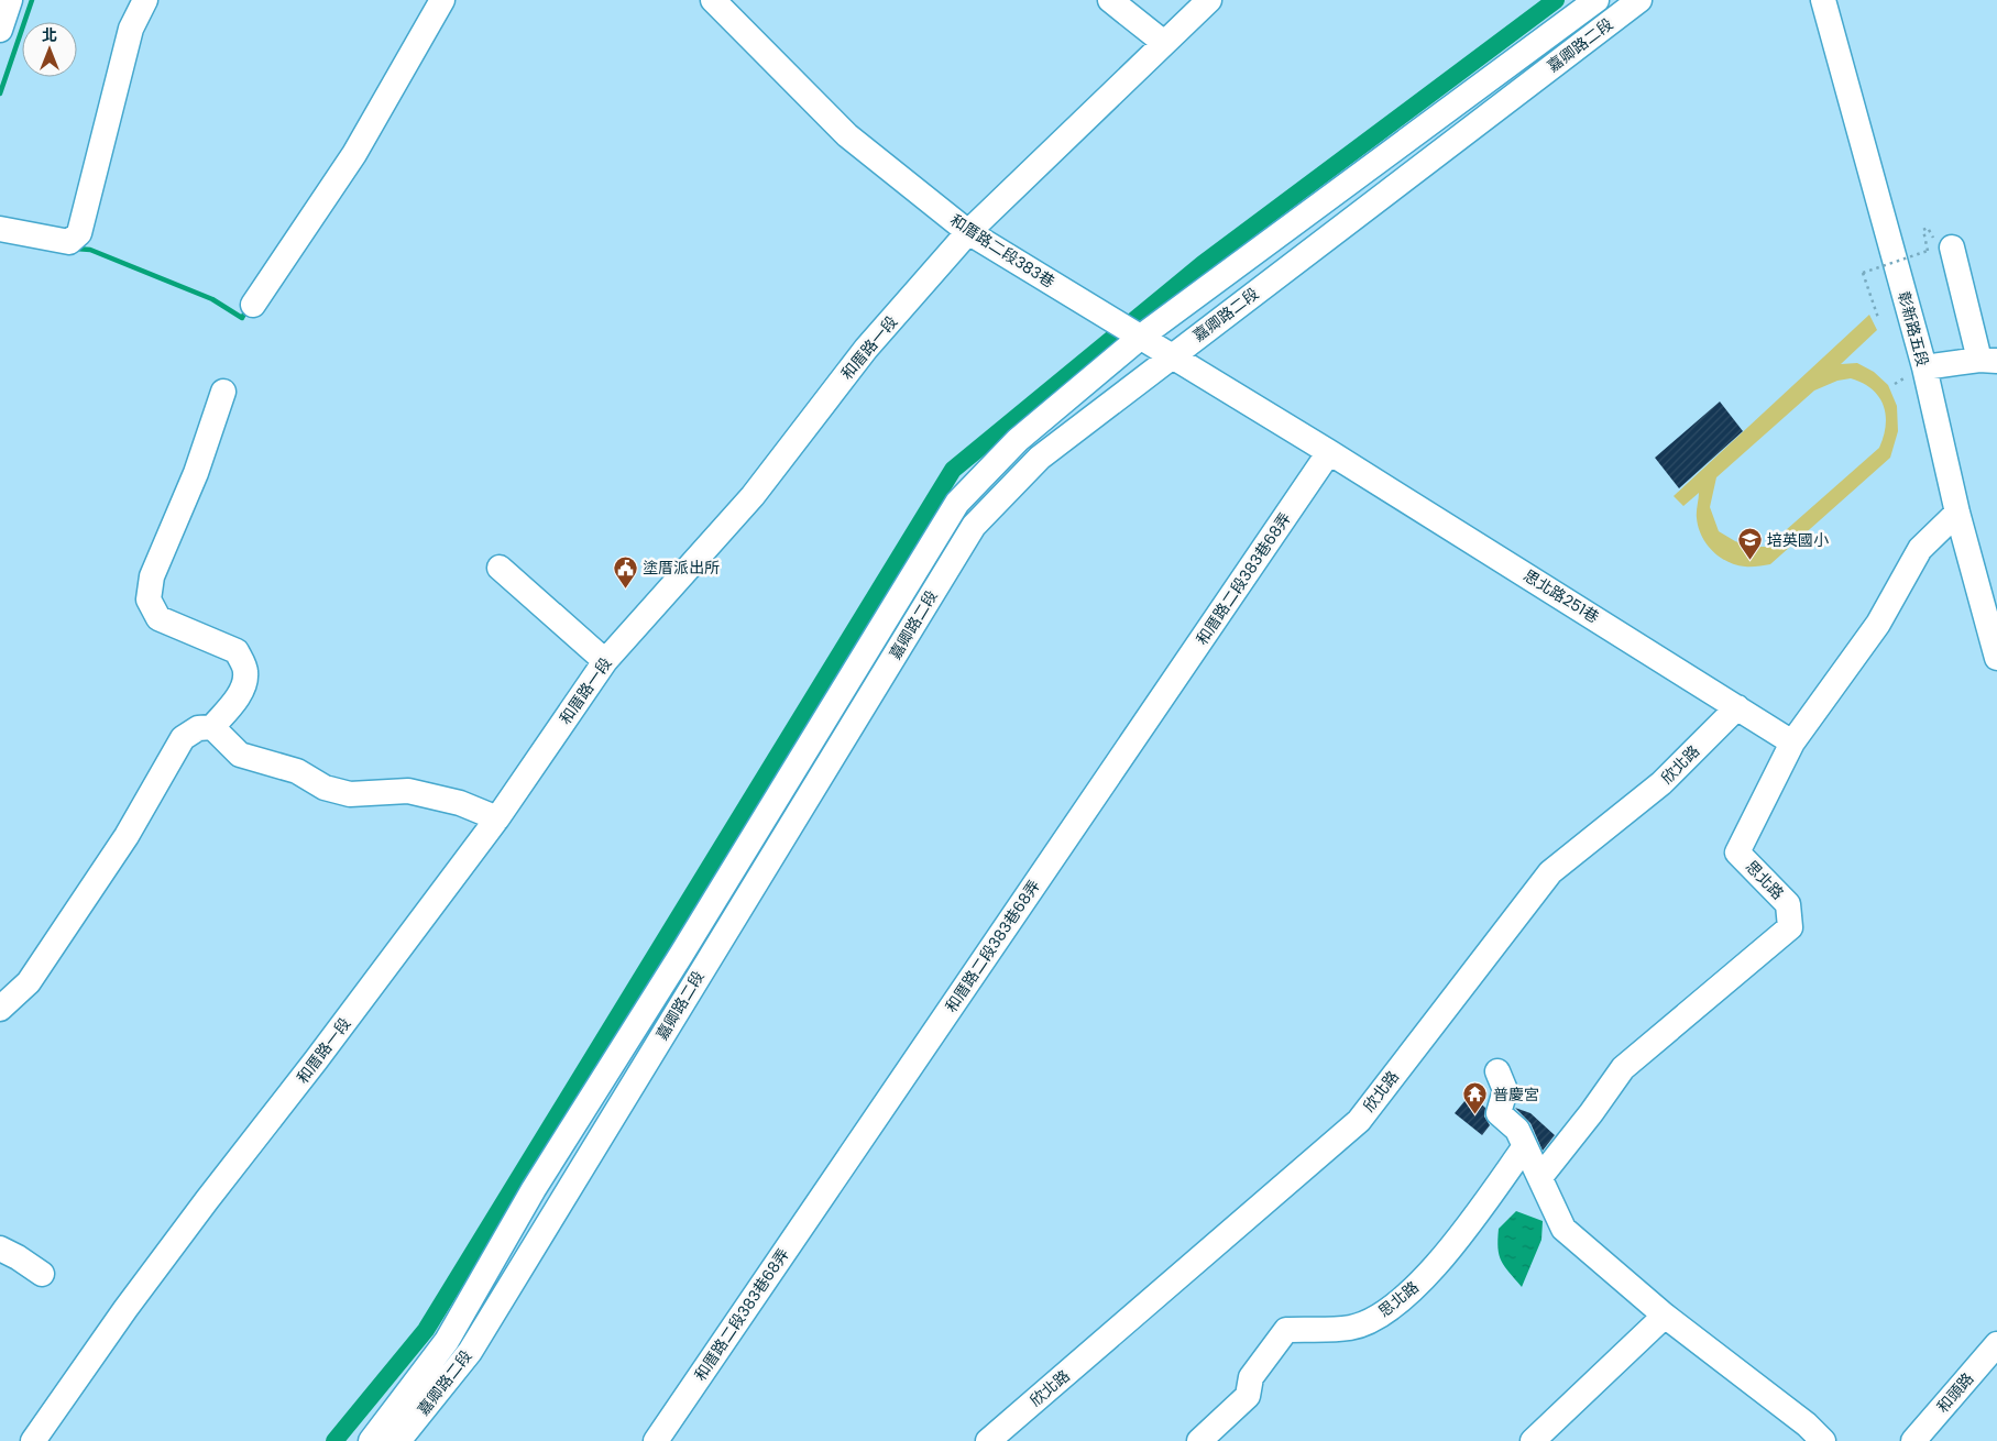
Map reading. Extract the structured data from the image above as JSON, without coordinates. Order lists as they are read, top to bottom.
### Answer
{
  "streets": {
    "street": [
      "嘉卿路二段",
      "和厝路二段383巷",
      "彰新路五段",
      "和厝路一段",
      "和厝路二段383巷68弄",
      "思北路251巷",
      "欣北路",
      "思北路",
      "和頭路"
    ]
  },
  "crossings": [
    ["嘉卿路二段", "和厝路二段383巷"],
    ["和厝路二段383巷", "和厝路一段"],
    ["和厝路二段383巷", "和厝路二段383巷68弄"],
    ["和厝路二段383巷", "思北路251巷"],
    ["彰新路五段", "思北路"],
    ["和厝路二段383巷68弄", "思北路251巷"],
    ["思北路251巷", "欣北路"],
    ["思北路251巷", "思北路"]
  ],
  "places": {
    "school or university": ["培英國小"],
    "public building": ["塗厝派出所"],
    "temple": ["普慶宮"]
  },
  "north": "top"
}
